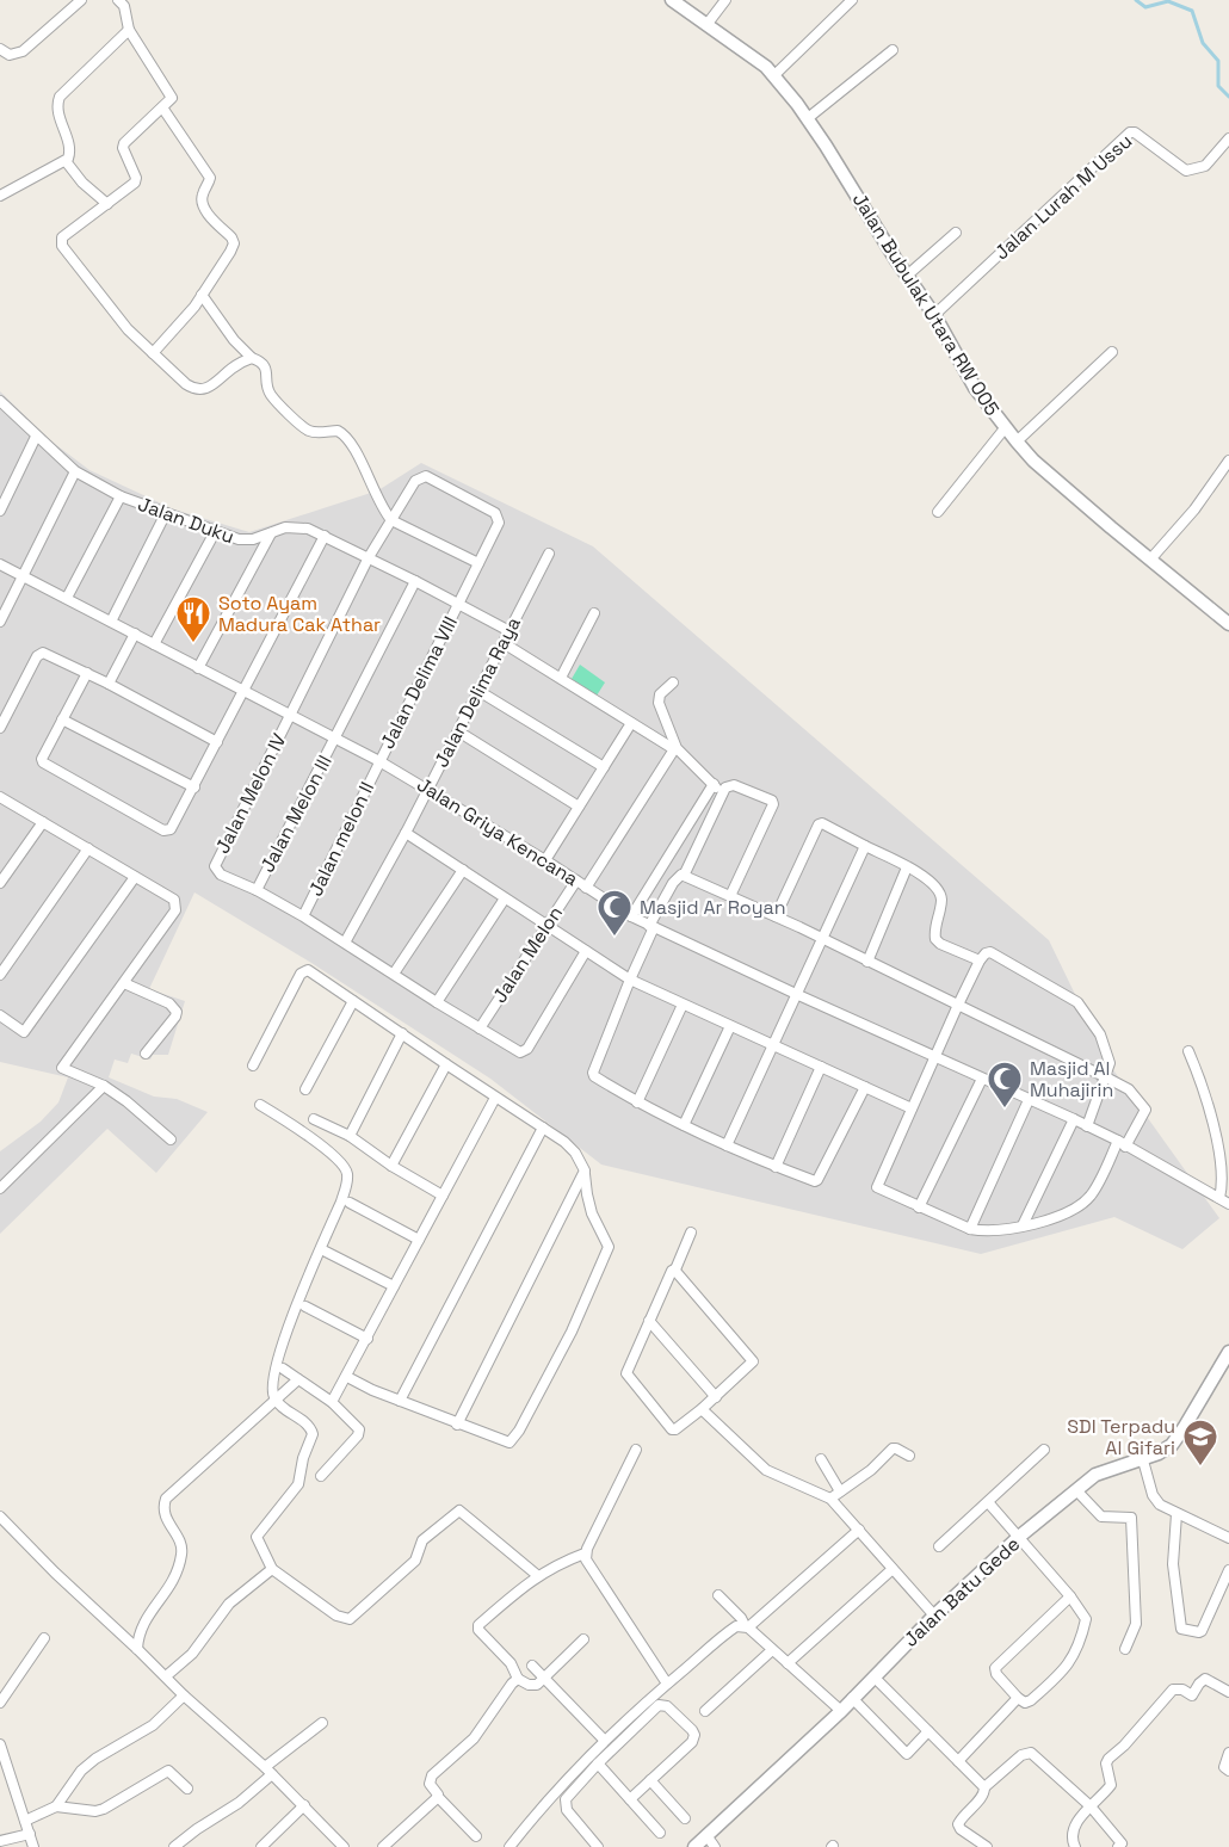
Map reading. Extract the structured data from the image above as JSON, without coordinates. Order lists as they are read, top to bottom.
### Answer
{
  "streets": {
    "street": [
      "Jalan Lurah M Ussu",
      "Jalan Bubulak Utara RW 005",
      "Jalan Duku",
      "Jalan Delima VIII",
      "Jalan Delima Raya",
      "Jalan Melon IV",
      "Jalan Melon III",
      "Jalan Griya Kencana",
      "Jalan melon II",
      "Jalan Melon",
      "Jalan Batu Gede"
    ]
  },
  "crossings": [
    ["Jalan Lurah M Ussu", "Jalan Bubulak Utara RW 005"],
    ["Jalan Duku", "Jalan Delima VIII"],
    ["Jalan Duku", "Jalan Delima Raya"],
    ["Jalan Duku", "Jalan Melon III"],
    ["Jalan Delima VIII", "Jalan Griya Kencana"],
    ["Jalan Delima VIII", "Jalan melon II"],
    ["Jalan Delima Raya", "Jalan Griya Kencana"],
    ["Jalan Melon IV", "Jalan Melon III"],
    ["Jalan Melon IV", "Jalan Griya Kencana"],
    ["Jalan Melon III", "Jalan Griya Kencana"],
    ["Jalan Griya Kencana", "Jalan melon II"],
    ["Jalan Griya Kencana", "Jalan Melon"]
  ],
  "places": {
    "restaurant": ["Soto Ayam Madura Cak Athar"],
    "mosque": ["Masjid Ar Royan", "Masjid Al Muhajirin"],
    "school or university": ["SDI Terpadu Al Gifari"]
  }
}
